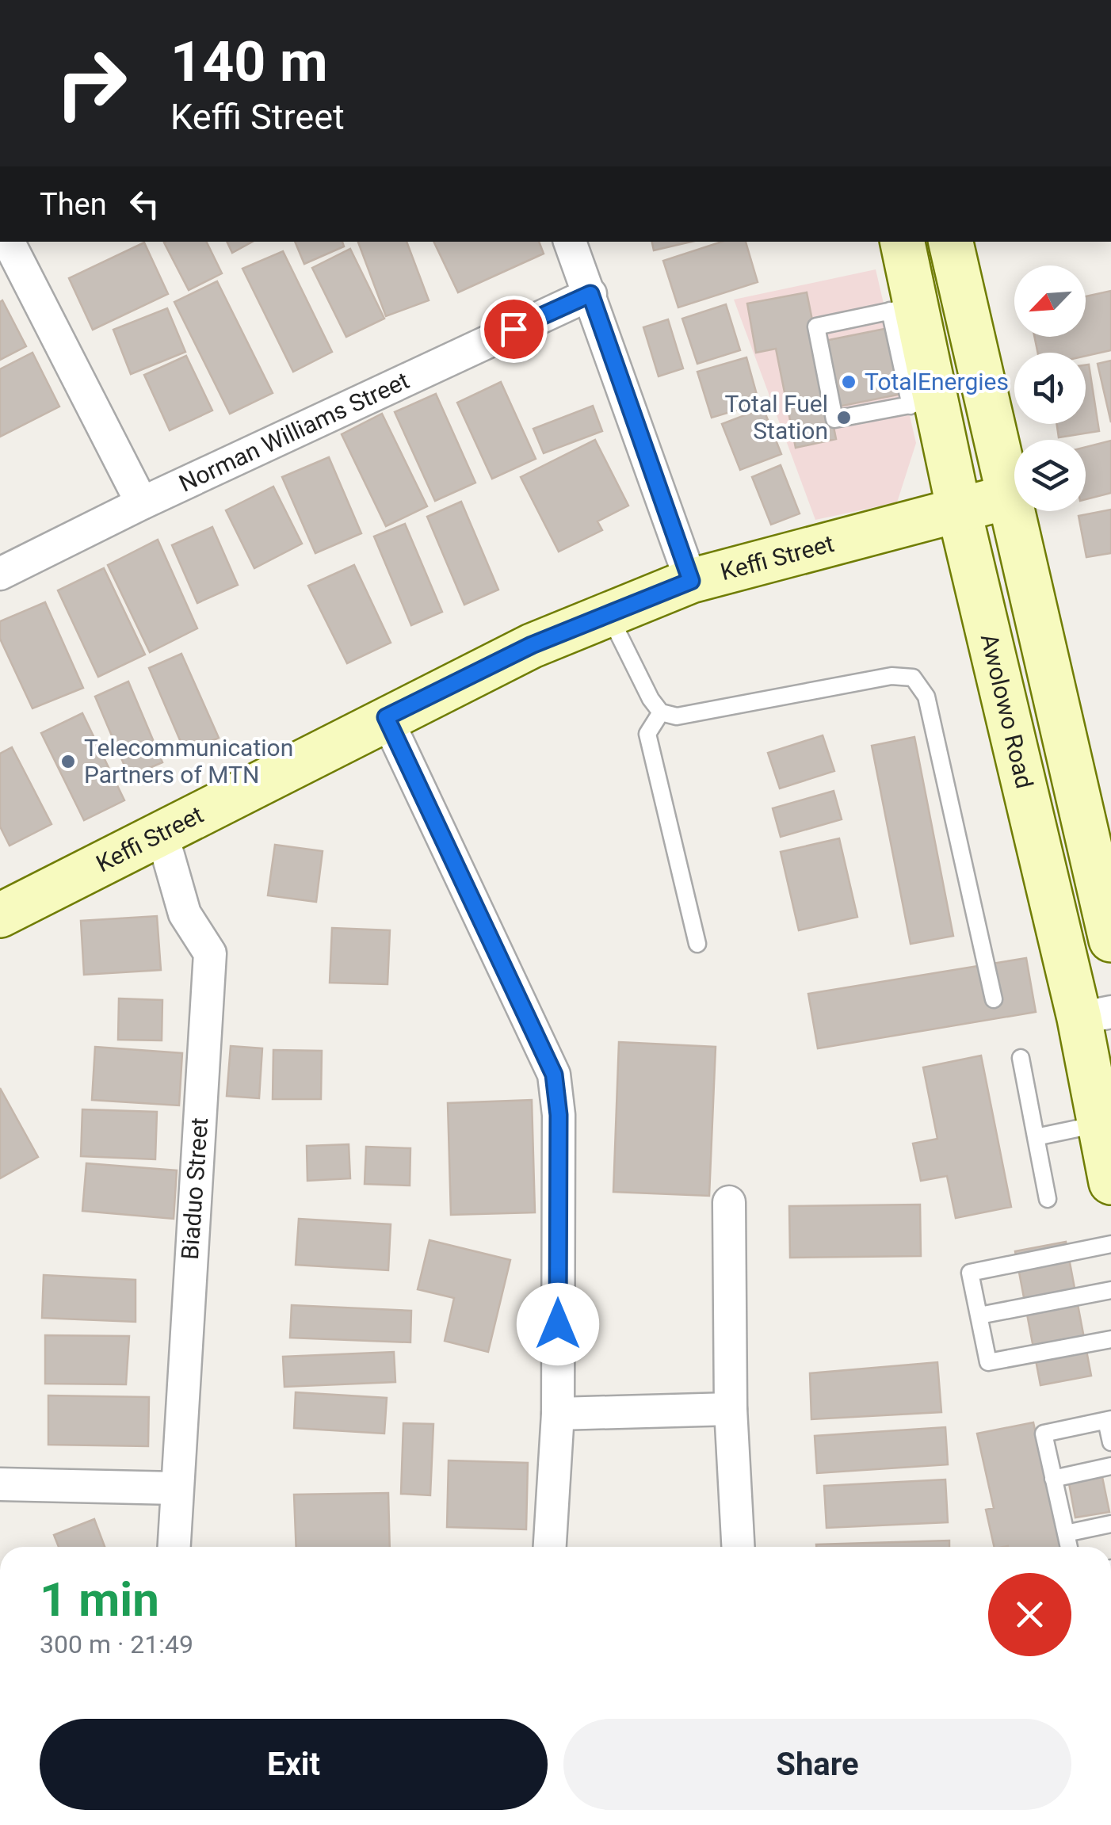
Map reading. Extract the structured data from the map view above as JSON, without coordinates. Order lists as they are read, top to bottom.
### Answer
{
  "streets": {
    "main road": ["Keffi Street", "Awolowo Road"],
    "street": ["Norman Williams Street", "Biaduo Street"]
  },
  "crossings": [
    ["Keffi Street", "Awolowo Road"],
    ["Keffi Street", "Biaduo Street"]
  ],
  "places": ["TotalEnergies", "Total Fuel Station", "Telecommunication Partners of MTN"],
  "north": "bottom left",
  "page": {
    "turn": ["140 m", "Keffi Street"],
    "then": "Then",
    "heading": ["1 min", "300 m · 21:49"],
    "buttons": ["Exit", "Share"]
  }
}
